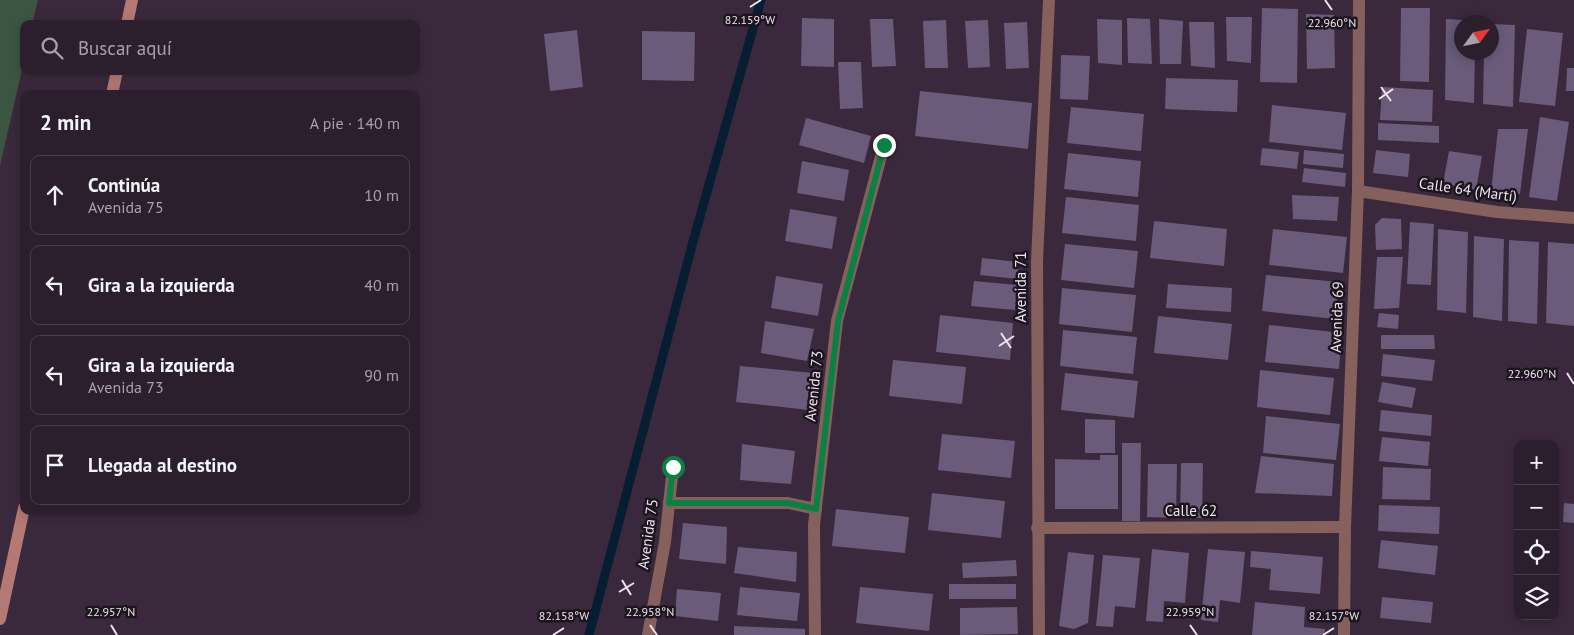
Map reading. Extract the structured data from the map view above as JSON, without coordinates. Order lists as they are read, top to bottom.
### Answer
{
  "streets": {
    "street": [
      "Calle 64 (Martí)",
      "Avenida 71",
      "Avenida 69",
      "Avenida 73",
      "Calle 62",
      "Avenida 75"
    ]
  },
  "crossings": [
    ["Calle 64 (Martí)", "Avenida 69"],
    ["Avenida 71", "Calle 62"],
    ["Avenida 69", "Calle 62"]
  ],
  "north": "top right",
  "page": {
    "search": "Buscar aquí",
    "heading": ["2 min", "A pie · 140 m"],
    "list": [
      ["Continúa", "Avenida 75", "10 m"],
      ["Gira a la izquierda", "40 m"],
      ["Gira a la izquierda", "Avenida 73", "90 m"],
      "Llegada al destino"
    ],
    "map_buttons": ["+", "−"]
  },
  "coordinates": [
    "82.159°W",
    "22.960°N",
    "22.957°N",
    "22.958°N",
    "22.959°N",
    "82.158°W",
    "82.157°W"
  ]
}
